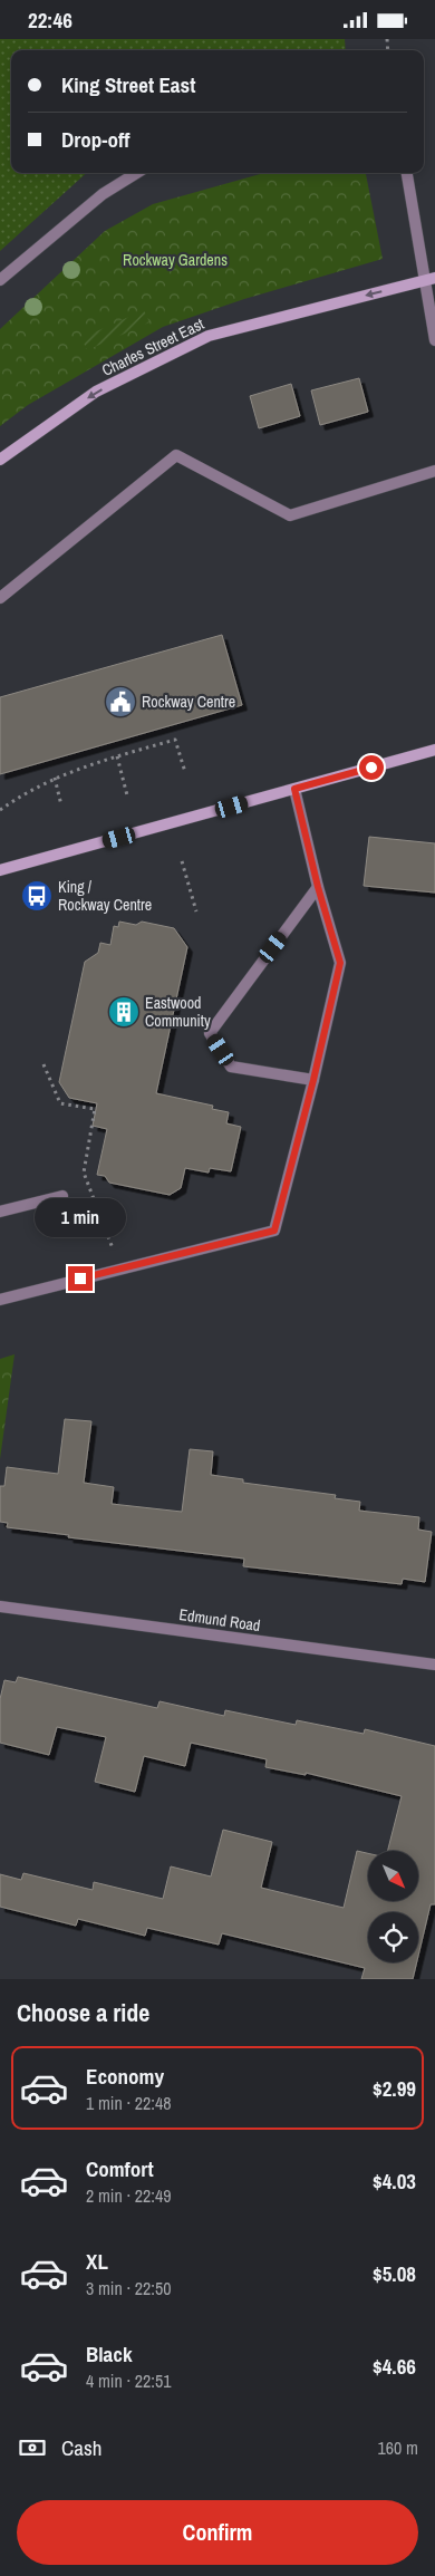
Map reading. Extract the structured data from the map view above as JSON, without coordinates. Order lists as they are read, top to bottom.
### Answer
{
  "streets": {
    "main road": ["Charles Street East"],
    "street": ["Edmund Road"]
  },
  "one_way": ["Charles Street East"],
  "parks": ["Rockway Gardens"],
  "places": {
    "public building": ["Rockway Centre"],
    "bus stop": ["King / Rockway Centre"],
    "building": ["Eastwood Community"]
  },
  "north": "bottom right",
  "page": {
    "status": "22:46",
    "banner": ["King Street East", "Drop-off"],
    "bubble": "1 min",
    "heading": "Choose a ride",
    "list": [
      {
        "name": "Economy",
        "note": "1 min · 22:48",
        "value": "$2.99"
      },
      {
        "name": "Comfort",
        "note": "2 min · 22:49",
        "value": "$4.03"
      },
      {
        "name": "XL",
        "note": "3 min · 22:50",
        "value": "$5.08"
      },
      {
        "name": "Black",
        "note": "4 min · 22:51",
        "value": "$4.66"
      }
    ],
    "pay": ["Cash", "160 m"],
    "buttons": "Confirm"
  }
}
